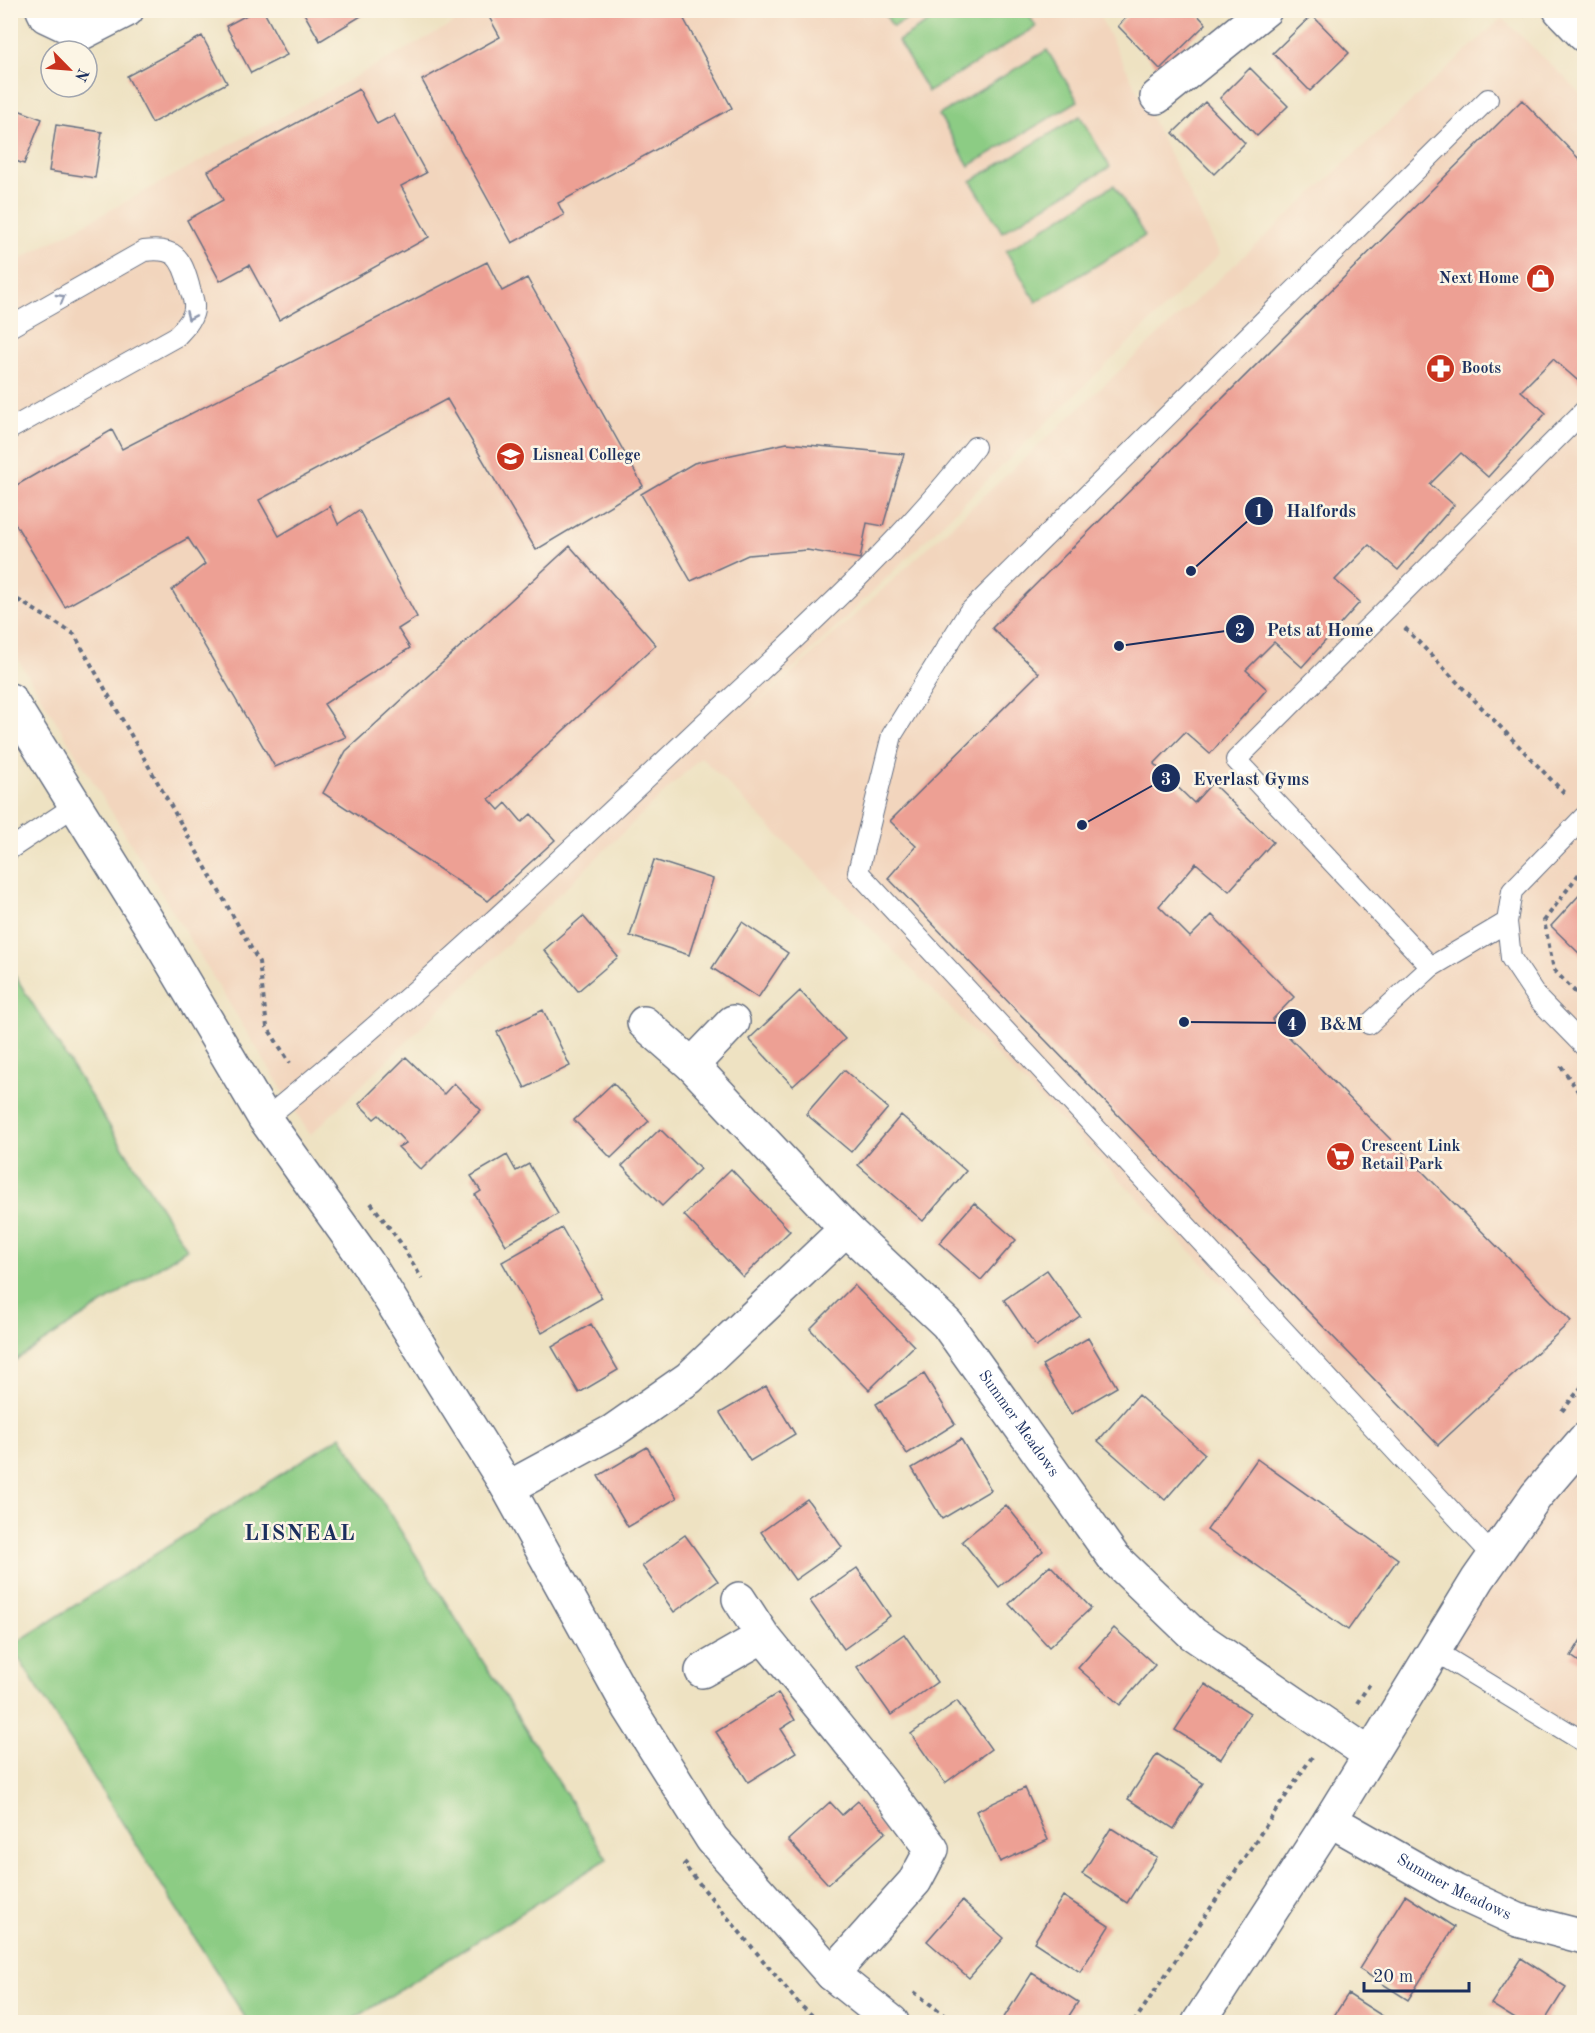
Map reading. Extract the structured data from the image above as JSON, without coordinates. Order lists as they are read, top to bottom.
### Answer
{
  "streets": {
    "main road": ["Summer Meadows"]
  },
  "districts": ["LISNEAL"],
  "places": {
    "shop": ["Next Home"],
    "pharmacy": ["Boots"],
    "school or university": ["Lisneal College"],
    "other": [
      "Halfords",
      "Pets at Home",
      "Everlast Gyms",
      "B&M"
    ],
    "supermarket": ["Crescent Link Retail Park"]
  },
  "scale_bar": "20 m",
  "north": "bottom right"
}
